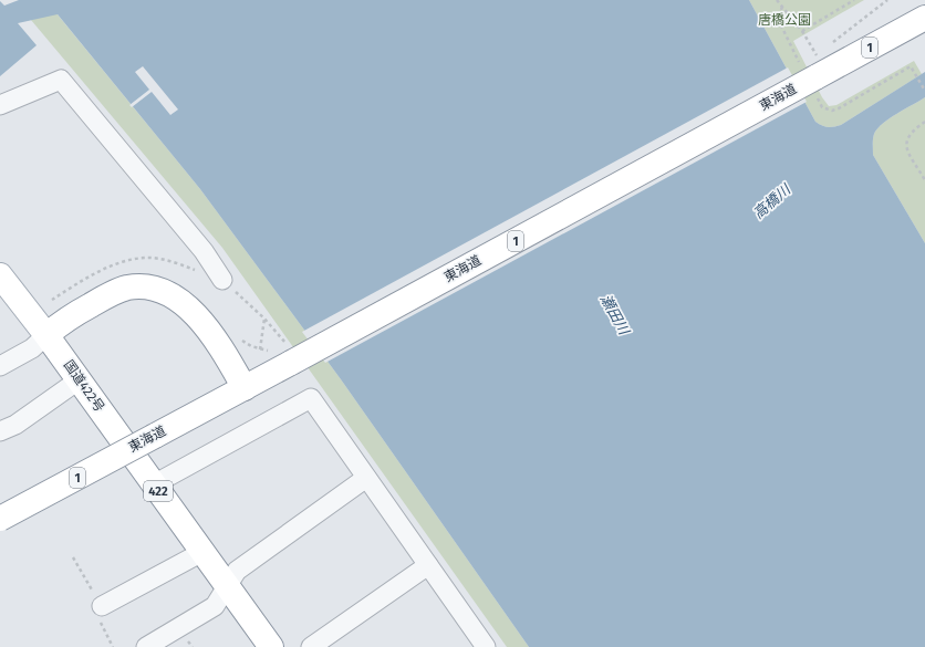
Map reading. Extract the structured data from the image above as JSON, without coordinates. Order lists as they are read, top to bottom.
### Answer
{
  "streets": {
    "main road": [
      "1",
      "東海道",
      "国道422号",
      "422"
    ]
  },
  "water": ["高橋川", "瀬田川"],
  "parks": ["唐橋公園"]
}
